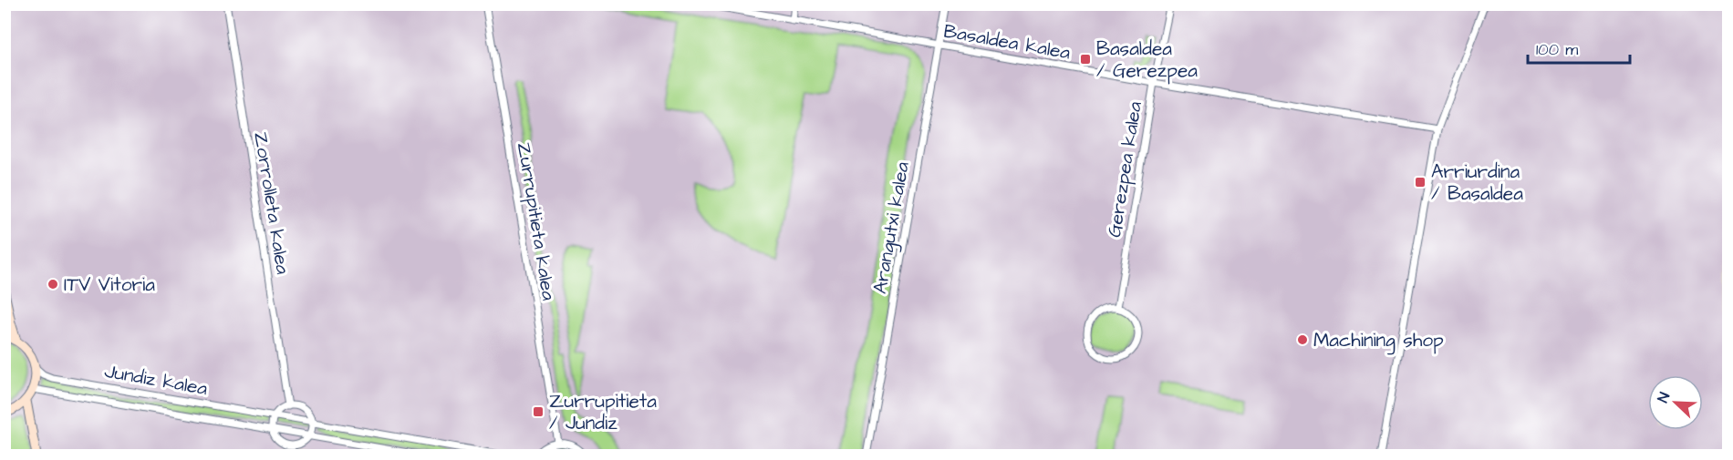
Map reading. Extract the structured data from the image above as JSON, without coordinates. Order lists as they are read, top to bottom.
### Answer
{
  "streets": {
    "street": [
      "Basaldea kalea",
      "Gerezpea kalea",
      "Zorrolleta kalea",
      "Zurrupitieta kalea",
      "Arangutxi kalea",
      "Jundiz kalea"
    ]
  },
  "crossings": [
    ["Basaldea kalea", "Gerezpea kalea"],
    ["Basaldea kalea", "Arangutxi kalea"]
  ],
  "places": {
    "transit": ["Basaldea / Gerezpea", "Arriurdina / Basaldea", "Zurrupitieta / Jundiz"],
    "other": ["ITV Vitoria", "Machining shop"]
  },
  "scale_bar": "100 m",
  "north": "top left"
}
